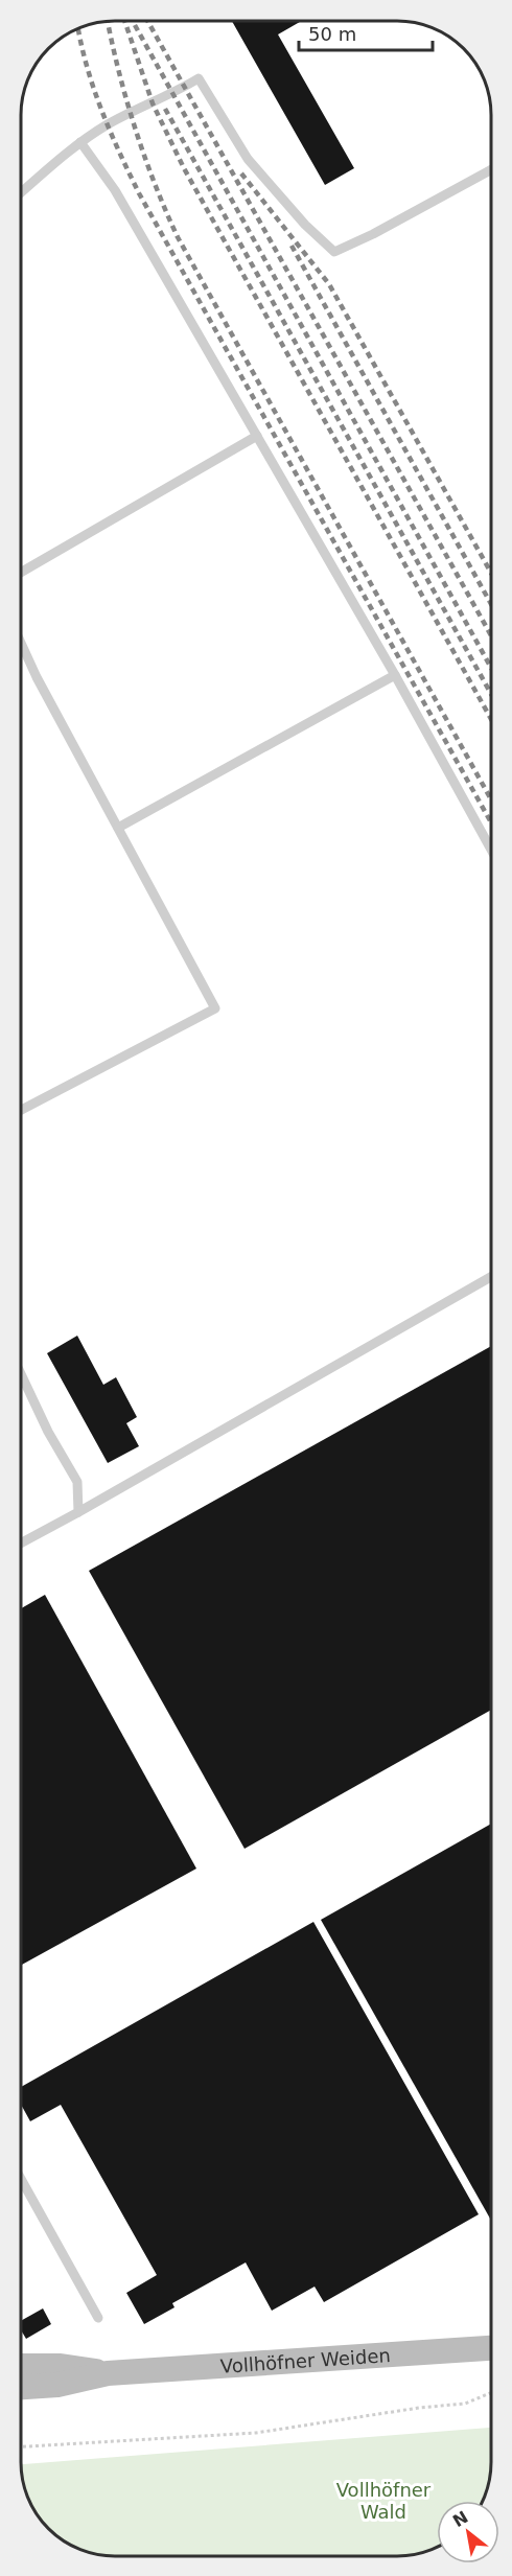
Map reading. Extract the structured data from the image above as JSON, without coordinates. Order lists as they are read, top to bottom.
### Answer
{
  "streets": {
    "main road": ["Vollhöfner Weiden"]
  },
  "parks": ["Vollhöfner Wald"],
  "scale_bar": "50 m",
  "north": "top left"
}
